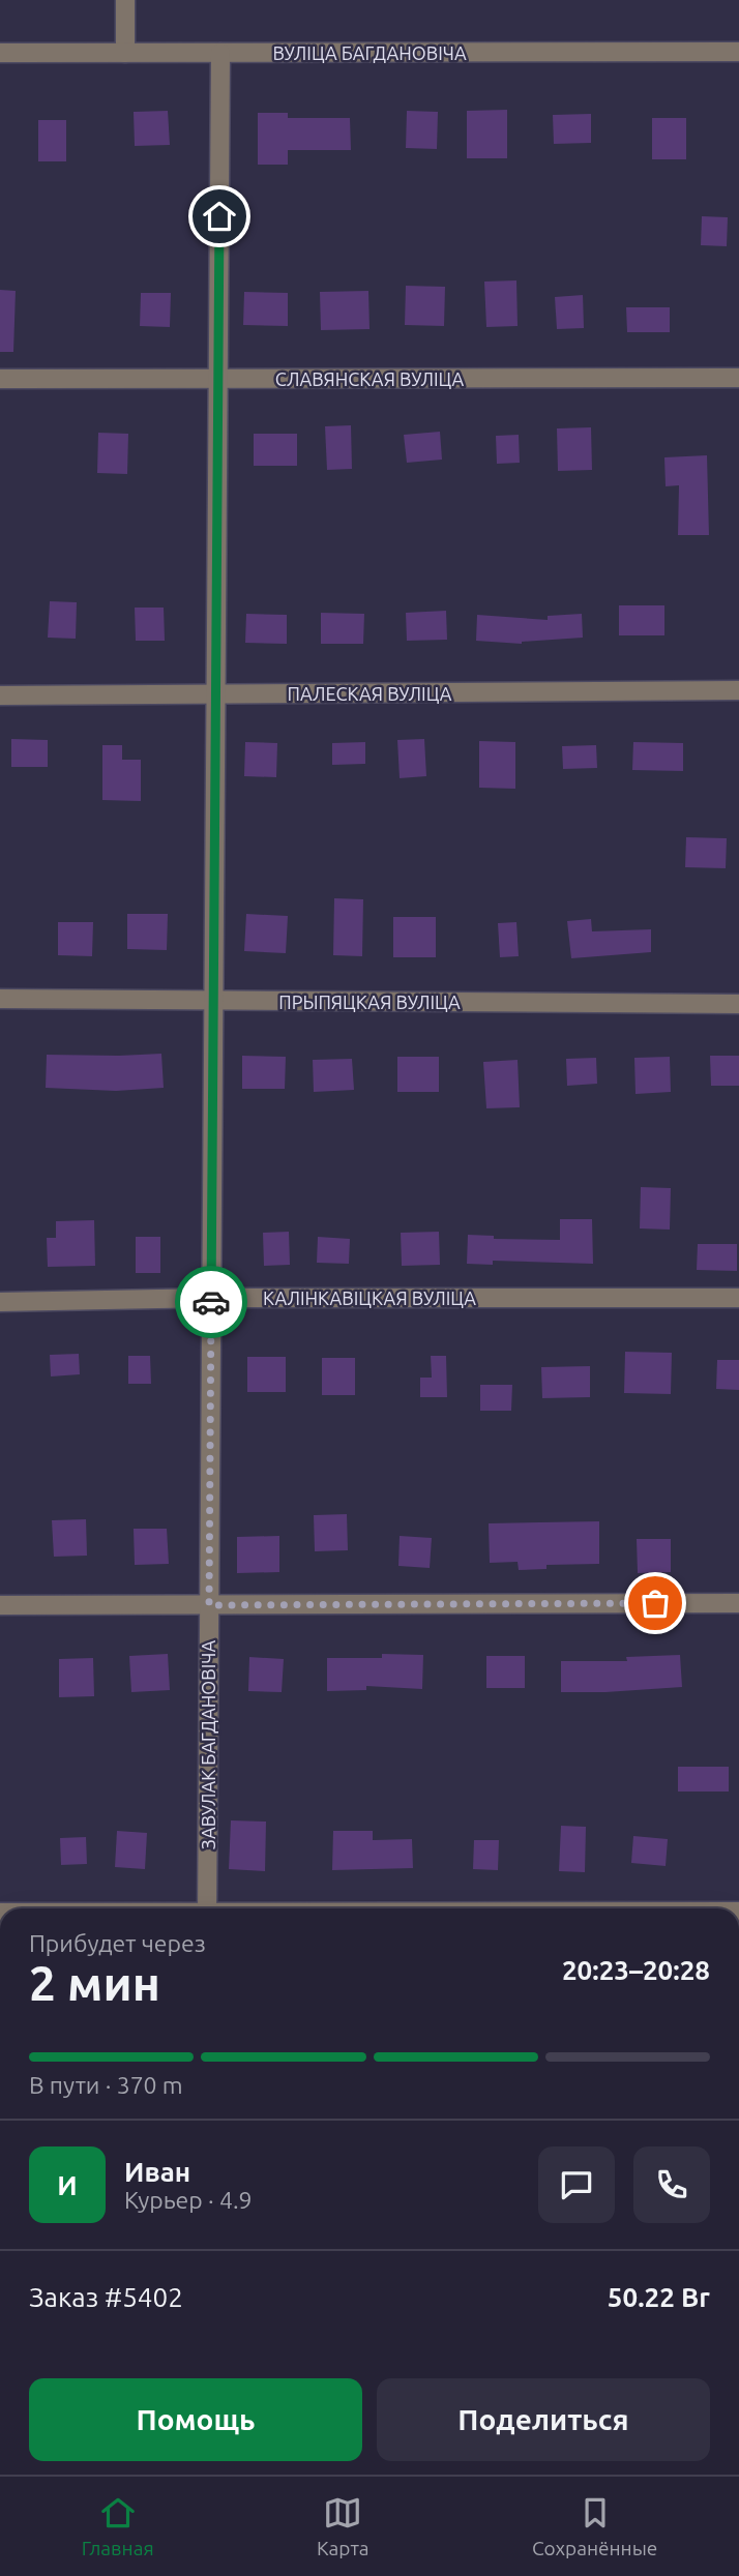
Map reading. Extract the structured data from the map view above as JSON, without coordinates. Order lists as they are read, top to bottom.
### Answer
{
  "streets": {
    "street": [
      "ВУЛІЦА БАГДАНОВІЧА",
      "СЛАВЯНСКАЯ ВУЛІЦА",
      "ПАЛЕСКАЯ ВУЛІЦА",
      "ПРЫПЯЦКАЯ ВУЛІЦА",
      "КАЛІНКАВІЦКАЯ ВУЛІЦА",
      "ЗАВУЛАК БАГДАНОВІЧА"
    ]
  },
  "crossings": [
    ["ВУЛІЦА БАГДАНОВІЧА", "ЗАВУЛАК БАГДАНОВІЧА"],
    ["СЛАВЯНСКАЯ ВУЛІЦА", "ЗАВУЛАК БАГДАНОВІЧА"],
    ["ПАЛЕСКАЯ ВУЛІЦА", "ЗАВУЛАК БАГДАНОВІЧА"],
    ["ПРЫПЯЦКАЯ ВУЛІЦА", "ЗАВУЛАК БАГДАНОВІЧА"],
    ["КАЛІНКАВІЦКАЯ ВУЛІЦА", "ЗАВУЛАК БАГДАНОВІЧА"]
  ],
  "page": {
    "heading": ["2 мин", "Прибудет через", "20:23–20:28"],
    "panel": [
      "Иван",
      "Курьер · 4.9",
      "Заказ #5402",
      "50.22 Br"
    ],
    "bar": "В пути · 370 m",
    "round": "И",
    "buttons": ["Помощь", "Поделиться"],
    "tabs": ["Главная", "Карта", "Сохранённые"]
  }
}
